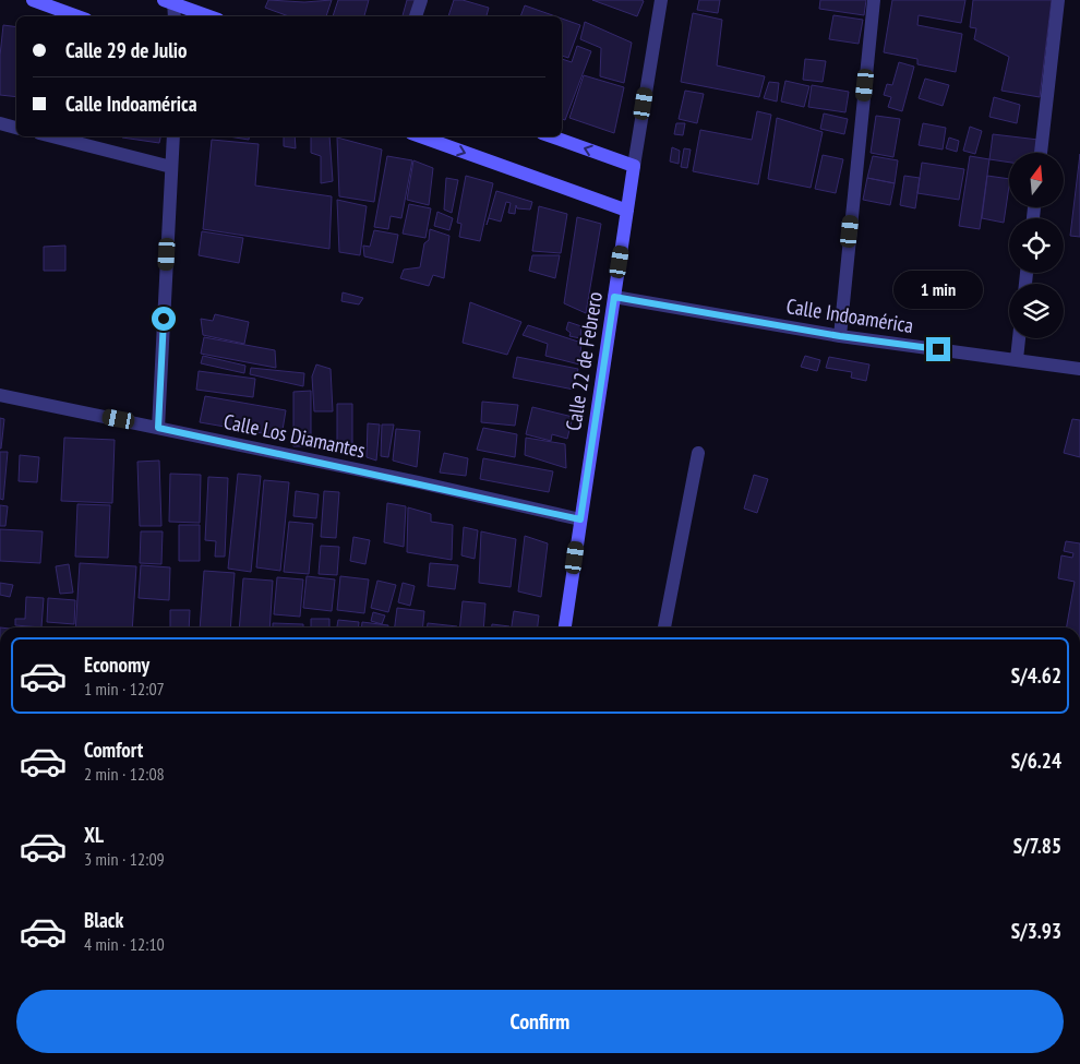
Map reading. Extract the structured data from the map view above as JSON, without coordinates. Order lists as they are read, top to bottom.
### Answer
{
  "streets": {
    "street": ["Calle Indoamérica", "Calle 22 de Febrero", "Calle Los Diamantes"]
  },
  "crossings": [
    ["Calle Indoamérica", "Calle 22 de Febrero"],
    ["Calle 22 de Febrero", "Calle Los Diamantes"]
  ],
  "north": "top",
  "page": {
    "banner": ["Calle 29 de Julio", "Calle Indoamérica"],
    "bubble": "1 min",
    "list": [
      {
        "name": "Economy",
        "note": "1 min · 12:07",
        "value": "S/4.62"
      },
      {
        "name": "Comfort",
        "note": "2 min · 12:08",
        "value": "S/6.24"
      },
      {
        "name": "XL",
        "note": "3 min · 12:09",
        "value": "S/7.85"
      },
      {
        "name": "Black",
        "note": "4 min · 12:10",
        "value": "S/3.93"
      }
    ],
    "buttons": "Confirm"
  }
}
